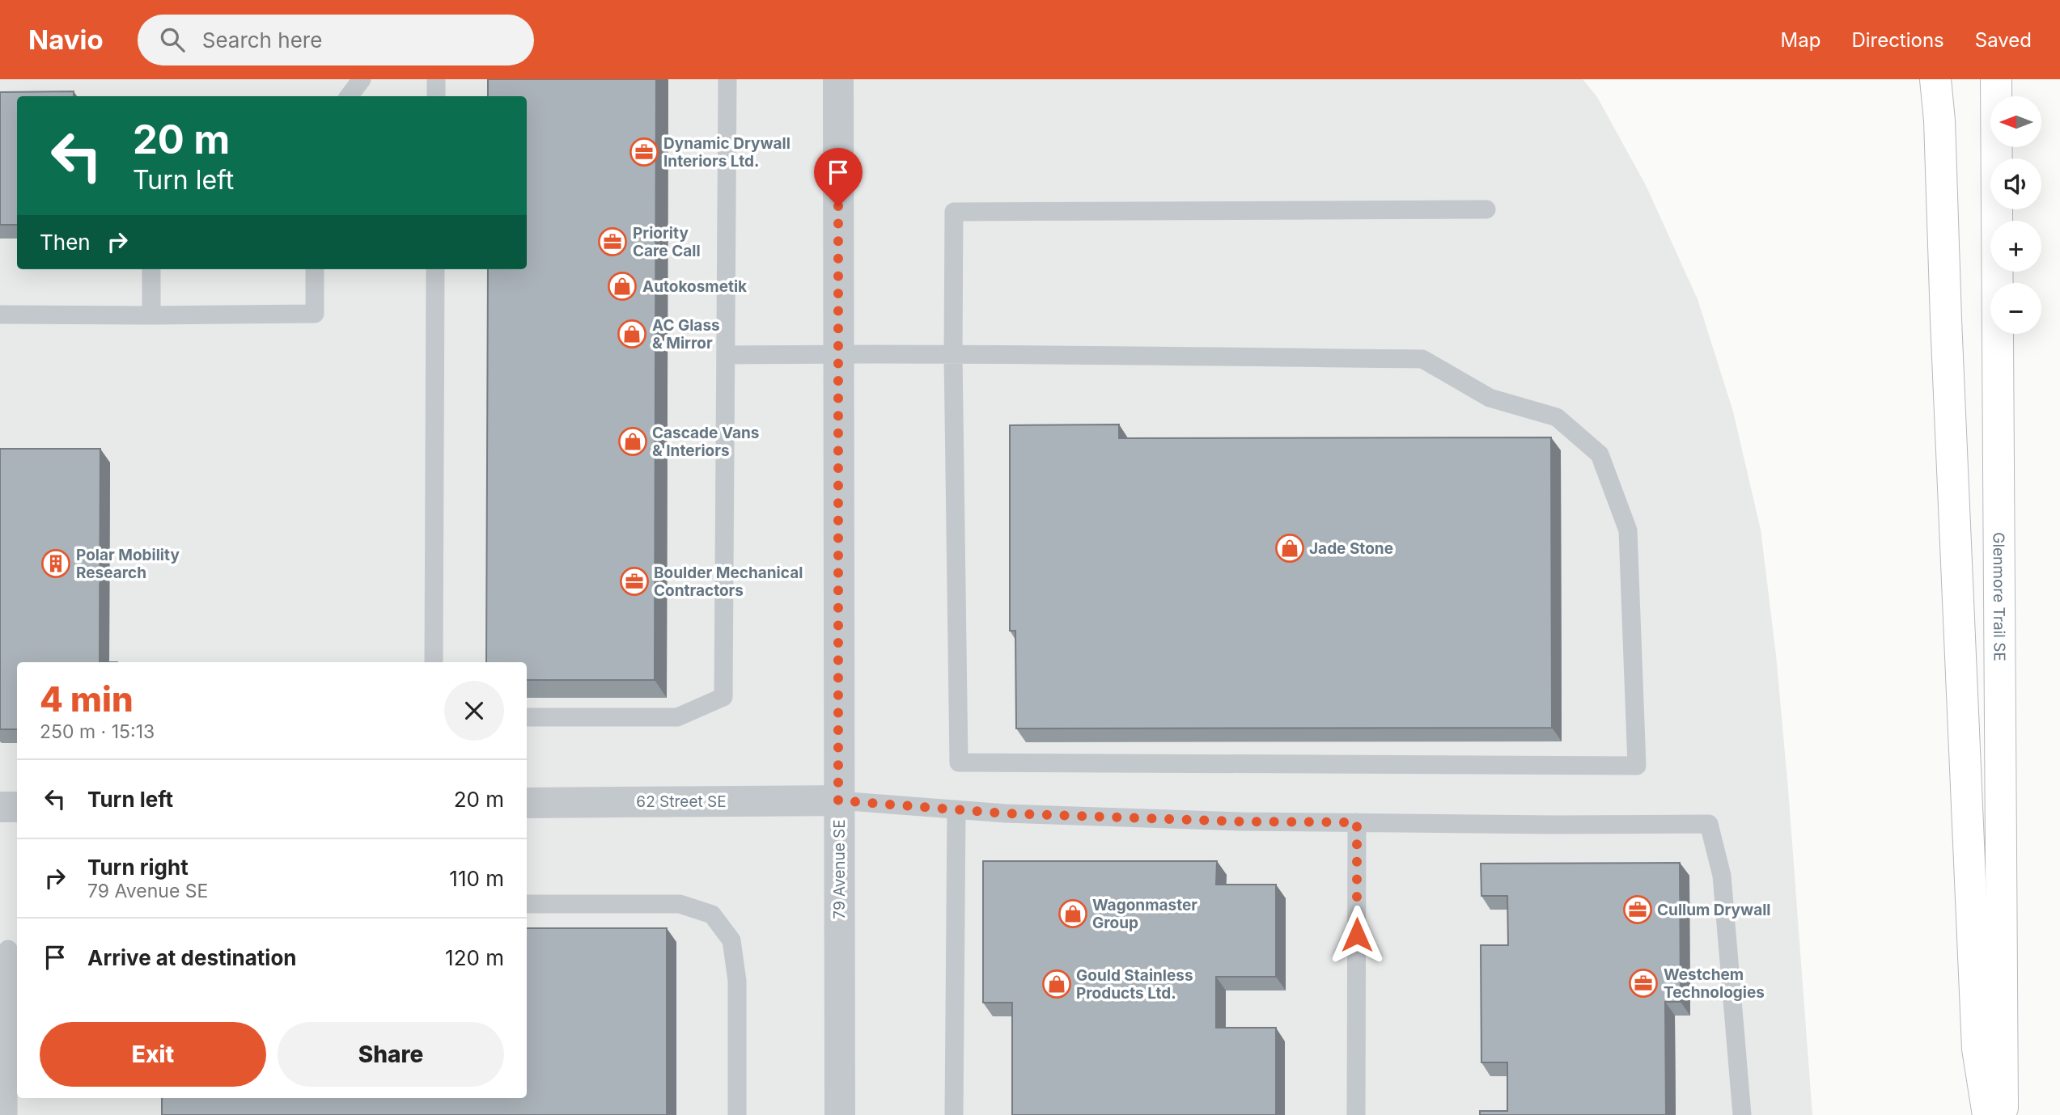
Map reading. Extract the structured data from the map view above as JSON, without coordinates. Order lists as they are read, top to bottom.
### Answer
{
  "streets": {
    "main road": ["Glenmore Trail SE"],
    "street": ["62 Street SE", "79 Avenue SE"]
  },
  "crossings": [
    ["62 Street SE", "79 Avenue SE"]
  ],
  "places": {
    "office": [
      "Dynamic Drywall Interiors Ltd.",
      "Priority Care Call",
      "Boulder Mechanical Contractors",
      "Cullum Drywall",
      "Westchem Technologies"
    ],
    "shop": [
      "Autokosmetik",
      "AC Glass & Mirror",
      "Cascade Vans & Interiors",
      "Jade Stone",
      "Wagonmaster Group",
      "Gould Stainless Products Ltd."
    ],
    "building": ["Polar Mobility Research"]
  },
  "north": "left",
  "page": {
    "header": "Navio",
    "search": "Search here",
    "nav": ["Map", "Directions", "Saved"],
    "map_buttons": ["+", "−"],
    "turn": ["20 m", "Turn left"],
    "then": "Then",
    "heading": ["4 min", "250 m · 15:13"],
    "list": [
      {
        "name": "Turn left",
        "value": "20 m"
      },
      {
        "name": "Turn right",
        "note": "79 Avenue SE",
        "value": "110 m"
      },
      {
        "name": "Arrive at destination",
        "value": "120 m"
      }
    ],
    "buttons": ["Exit", "Share"]
  }
}
